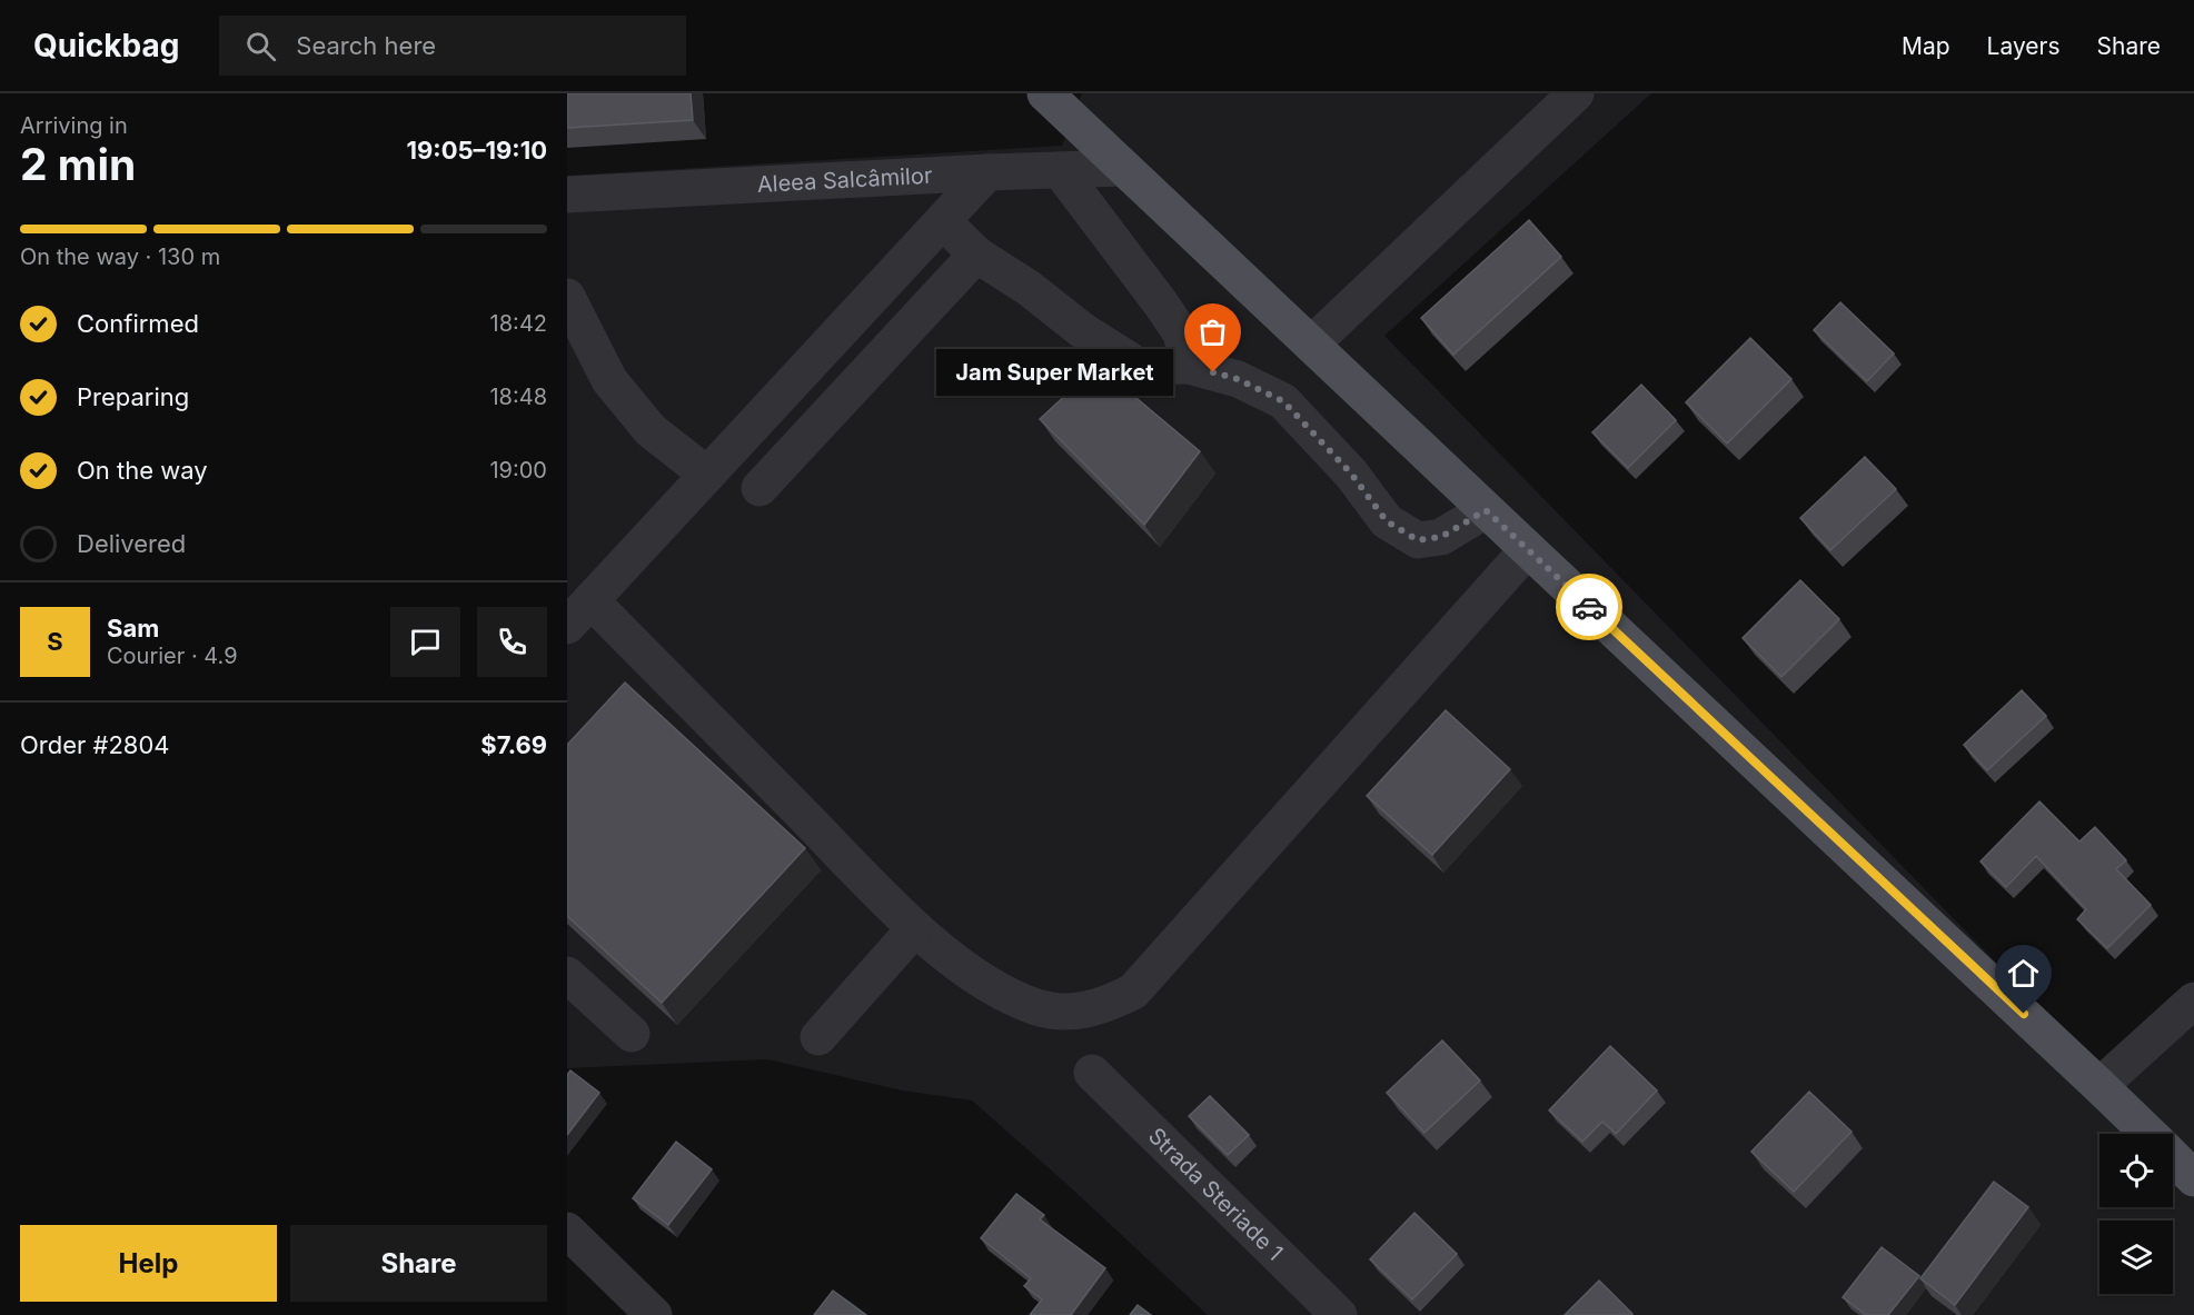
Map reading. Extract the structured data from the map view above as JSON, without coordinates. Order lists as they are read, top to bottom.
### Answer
{
  "streets": {
    "street": ["Aleea Salcâmilor", "Strada Steriade 1"]
  },
  "places": ["Jam Super Market"],
  "page": {
    "header": "Quickbag",
    "search": "Search here",
    "nav": ["Map", "Layers", "Share"],
    "heading": ["2 min", "Arriving in", "19:05–19:10"],
    "panel": [
      "Sam",
      "Courier · 4.9",
      "Order #2804",
      "$7.69"
    ],
    "bar": "On the way · 130 m",
    "list": [
      ["Confirmed", "18:42"],
      ["Preparing", "18:48"],
      ["On the way", "19:00"],
      "Delivered"
    ],
    "bubble": "Jam Super Market",
    "round": "S",
    "buttons": ["Help", "Share"]
  }
}
